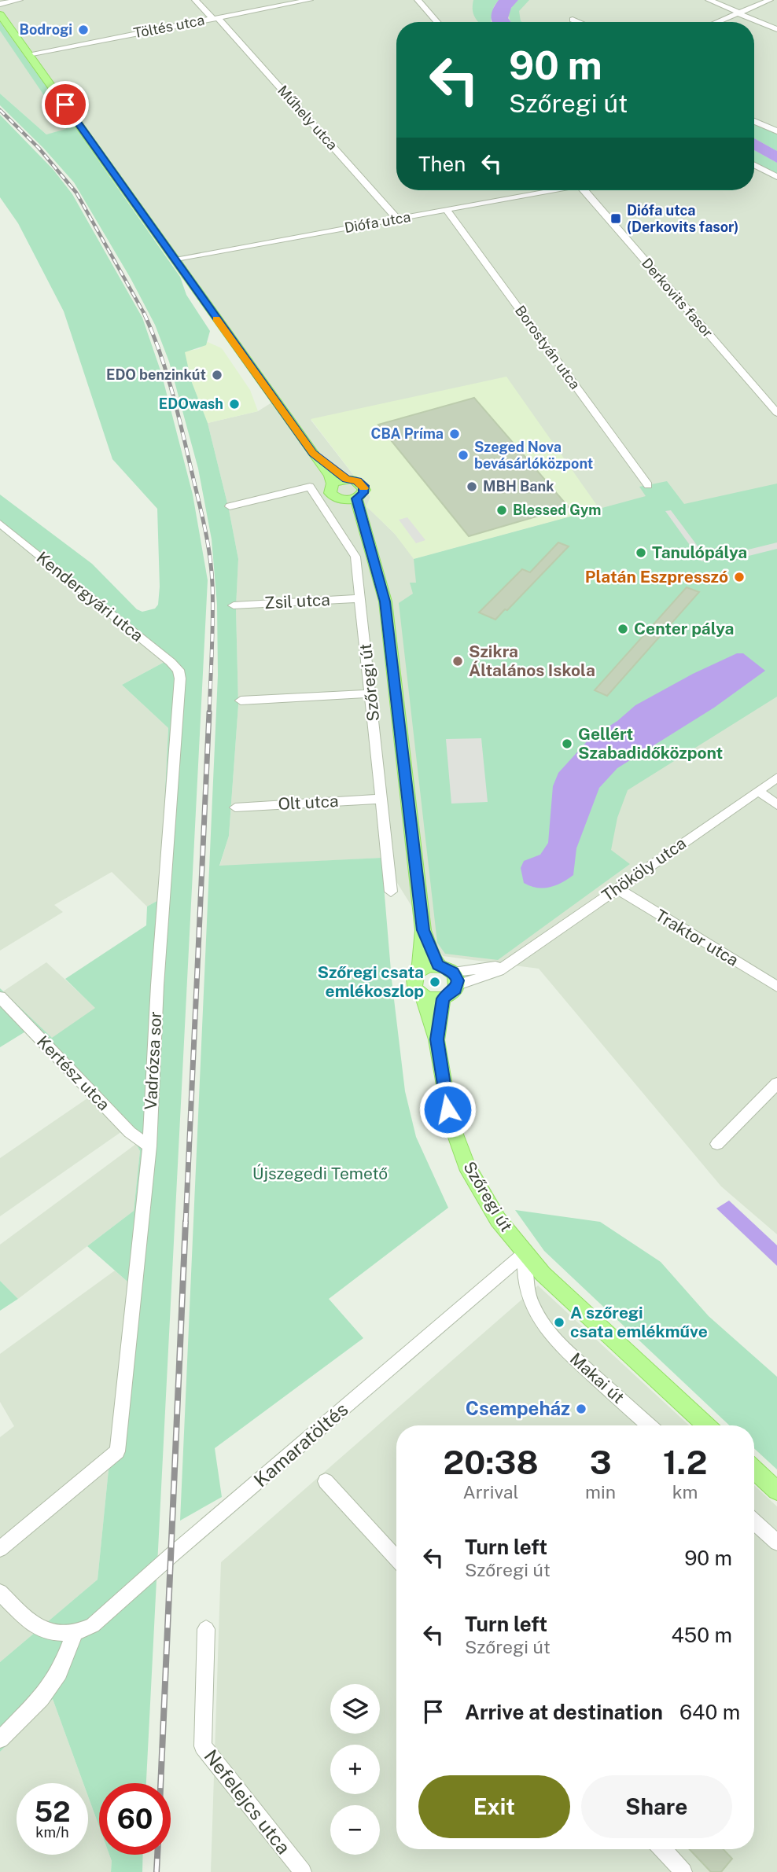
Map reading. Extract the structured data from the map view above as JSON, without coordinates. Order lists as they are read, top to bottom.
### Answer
{
  "streets": {
    "main road": ["Szőregi út"],
    "street": [
      "Töltés utca",
      "Műhely utca",
      "Diófa utca",
      "Derkovits fasor",
      "Borostyán utca",
      "Kendergyári utca",
      "Zsil utca",
      "Olt utca",
      "Thököly utca",
      "Traktor utca",
      "Vadrózsa sor",
      "Kertész utca",
      "Makai út",
      "Kamaratöltés",
      "Nefelejcs utca"
    ]
  },
  "crossings": [
    ["Töltés utca", "Műhely utca"],
    ["Töltés utca", "Szőregi út"],
    ["Műhely utca", "Diófa utca"],
    ["Diófa utca", "Borostyán utca"],
    ["Diófa utca", "Szőregi út"],
    ["Kendergyári utca", "Vadrózsa sor"],
    ["Zsil utca", "Szőregi út"],
    ["Szőregi út", "Olt utca"],
    ["Szőregi út", "Thököly utca"],
    ["Szőregi út", "Makai út"],
    ["Szőregi út", "Kamaratöltés"],
    ["Thököly utca", "Traktor utca"],
    ["Vadrózsa sor", "Kertész utca"],
    ["Makai út", "Kamaratöltés"]
  ],
  "parks": ["Újszegedi Temető"],
  "places": {
    "other": [
      "Bodrogi",
      "EDO benzinkút",
      "EDOwash",
      "CBA Príma",
      "Szeged Nova bevásárlóközpont",
      "MBH Bank",
      "Blessed Gym",
      "Tanulópálya",
      "Platán Eszpresszó",
      "Center pálya",
      "Szikra Általános Iskola",
      "Gellért Szabadidőközpont",
      "Szőregi csata emlékoszlop",
      "A szőregi csata emlékműve",
      "Csempeház"
    ],
    "transit": ["Diófa utca (Derkovits fasor)"]
  },
  "page": {
    "turn": ["90 m", "Szőregi út"],
    "then": "Then",
    "eta": [
      "20:38",
      "Arrival",
      "3",
      "min",
      "1.2",
      "km"
    ],
    "list": [
      {
        "name": "Turn left",
        "note": "Szőregi út",
        "value": "90 m"
      },
      {
        "name": "Turn left",
        "note": "Szőregi út",
        "value": "450 m"
      },
      {
        "name": "Arrive at destination",
        "value": "640 m"
      }
    ],
    "map_buttons": ["+", "−"],
    "buttons": ["Exit", "Share"],
    "speed": "52 km/h",
    "limit": "60"
  }
}
